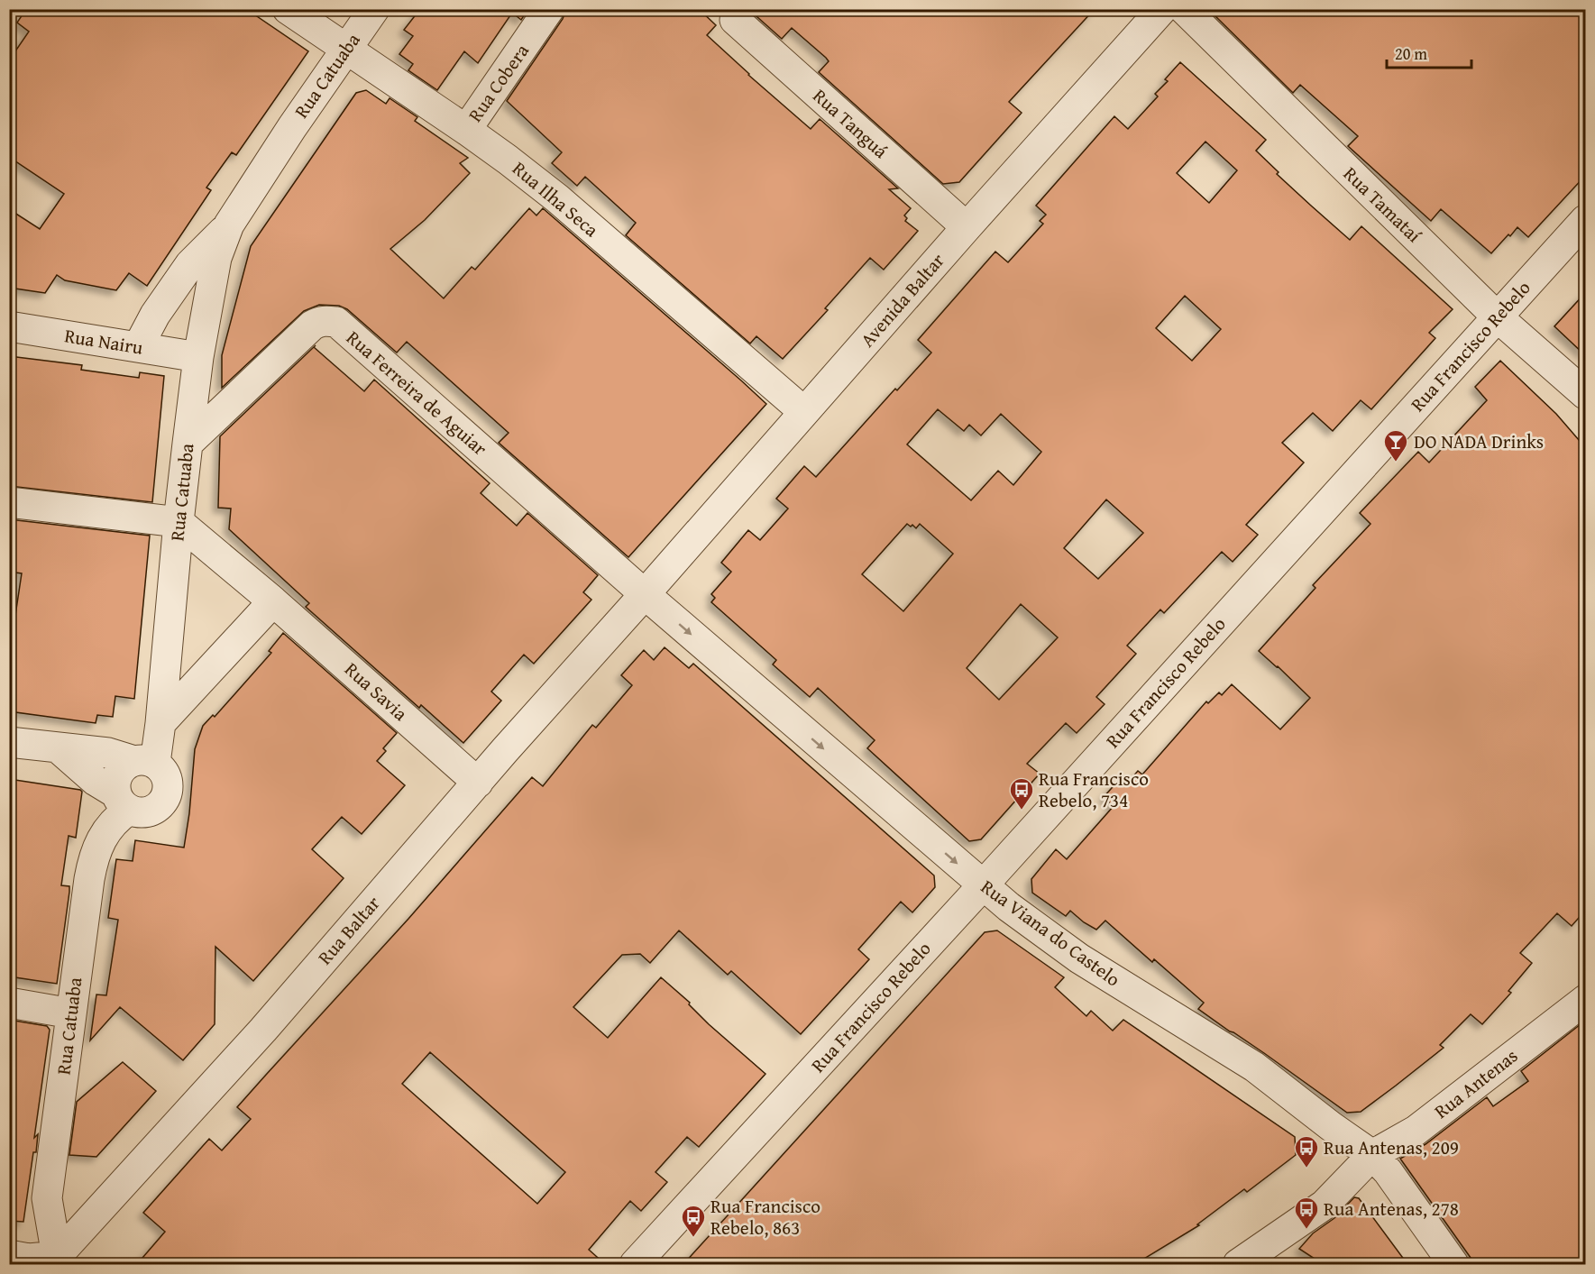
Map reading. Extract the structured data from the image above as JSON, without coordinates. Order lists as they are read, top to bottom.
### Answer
{
  "streets": {
    "street": [
      "Rua Catuaba",
      "Rua Cobera",
      "Rua Tanguá",
      "Rua Ilha Seca",
      "Rua Tamataí",
      "Avenida Baltar",
      "Rua Nairu",
      "Rua Francisco Rebelo",
      "Rua Ferreira de Aguiar",
      "Rua Savia",
      "Rua Baltar",
      "Rua Viana do Castelo",
      "Rua Antenas"
    ]
  },
  "crossings": [
    ["Rua Catuaba", "Rua Ilha Seca"],
    ["Rua Catuaba", "Rua Nairu"],
    ["Rua Catuaba", "Rua Ferreira de Aguiar"],
    ["Rua Catuaba", "Rua Savia"],
    ["Rua Catuaba", "Rua Baltar"],
    ["Rua Cobera", "Rua Ilha Seca"],
    ["Rua Tanguá", "Avenida Baltar"],
    ["Rua Ilha Seca", "Avenida Baltar"],
    ["Rua Tamataí", "Rua Francisco Rebelo"],
    ["Avenida Baltar", "Rua Ferreira de Aguiar"],
    ["Avenida Baltar", "Rua Baltar"],
    ["Avenida Baltar", "Rua Viana do Castelo"],
    ["Rua Francisco Rebelo", "Rua Viana do Castelo"],
    ["Rua Ferreira de Aguiar", "Rua Baltar"],
    ["Rua Ferreira de Aguiar", "Rua Viana do Castelo"],
    ["Rua Savia", "Rua Baltar"],
    ["Rua Baltar", "Rua Viana do Castelo"],
    ["Rua Viana do Castelo", "Rua Antenas"]
  ],
  "one_way": ["Rua Viana do Castelo"],
  "places": {
    "bar": ["DO NADA Drinks"],
    "bus stop": [
      "Rua Francisco Rebelo, 734",
      "Rua Antenas, 209",
      "Rua Antenas, 278",
      "Rua Francisco Rebelo, 863"
    ]
  },
  "scale_bar": "20 m"
}
